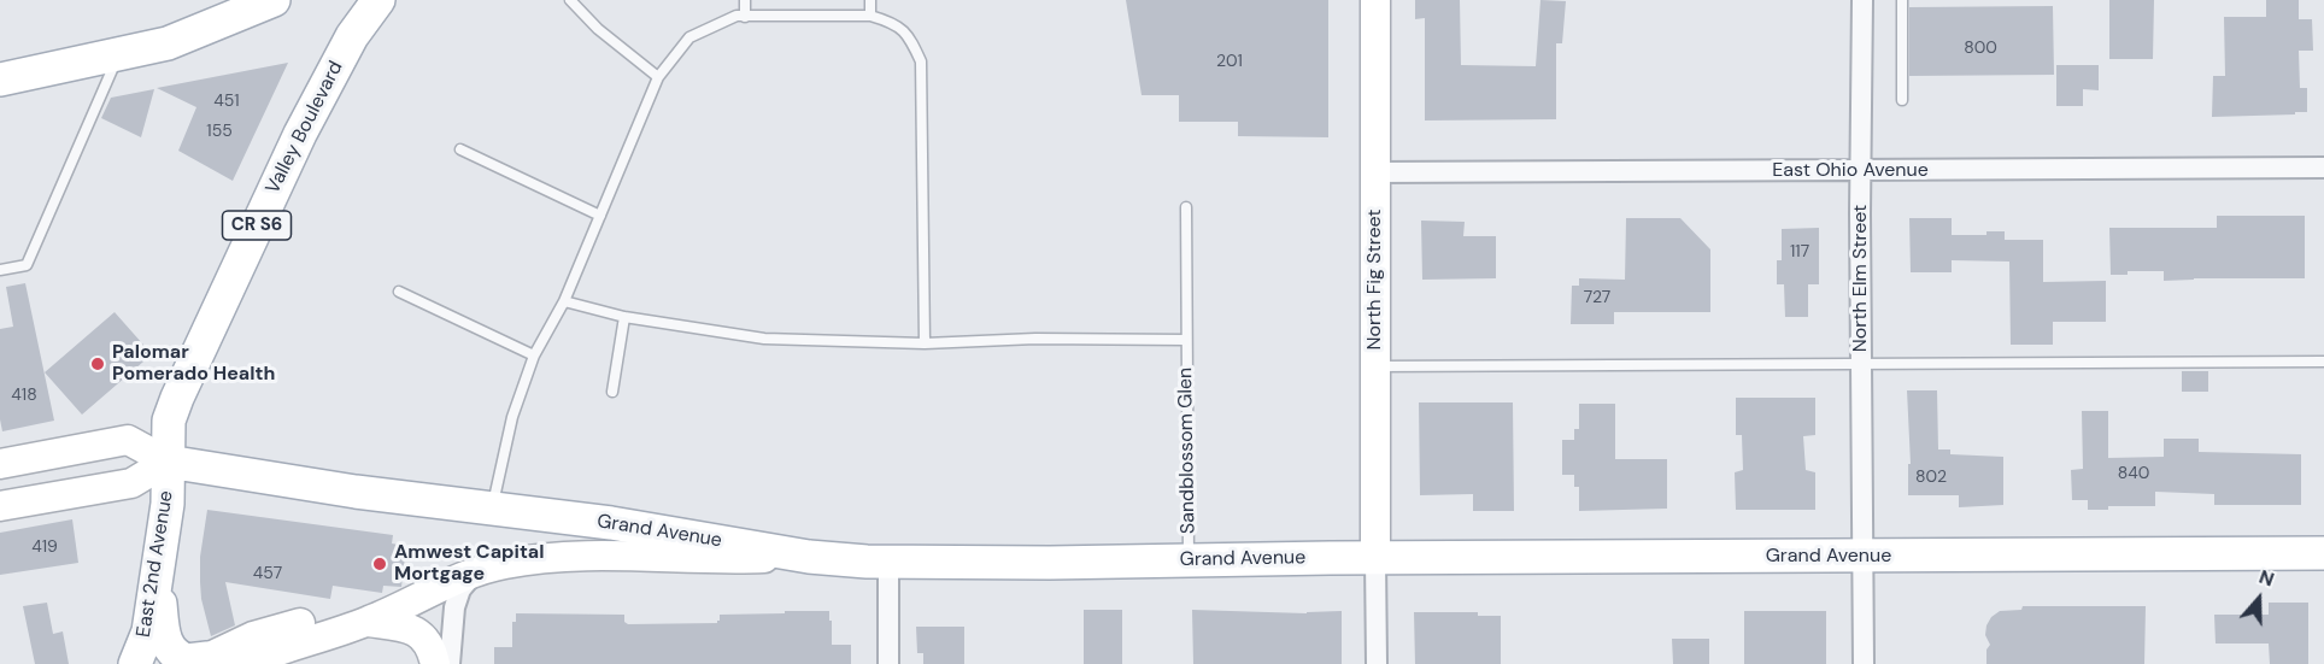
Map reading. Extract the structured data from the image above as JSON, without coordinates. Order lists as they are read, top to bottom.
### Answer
{
  "streets": {
    "main road": [
      "Valley Boulevard",
      "CR S6",
      "North Fig Street",
      "Grand Avenue",
      "East 2nd Avenue"
    ],
    "street": ["East Ohio Avenue", "North Elm Street"],
    "lane": ["Sandblossom Glen"]
  },
  "crossings": [
    ["Valley Boulevard", "Grand Avenue"],
    ["Valley Boulevard", "East 2nd Avenue"],
    ["East Ohio Avenue", "North Elm Street"],
    ["East Ohio Avenue", "North Fig Street"],
    ["North Elm Street", "Grand Avenue"],
    ["North Fig Street", "Grand Avenue"],
    ["Sandblossom Glen", "Grand Avenue"],
    ["Grand Avenue", "East 2nd Avenue"]
  ],
  "places": ["Palomar Pomerado Health", "Amwest Capital Mortgage"],
  "house_numbers": [
    "800",
    "201",
    "451",
    "155",
    "117",
    "727",
    "418",
    "840",
    "802",
    "419",
    "457"
  ],
  "north": "top"
}
